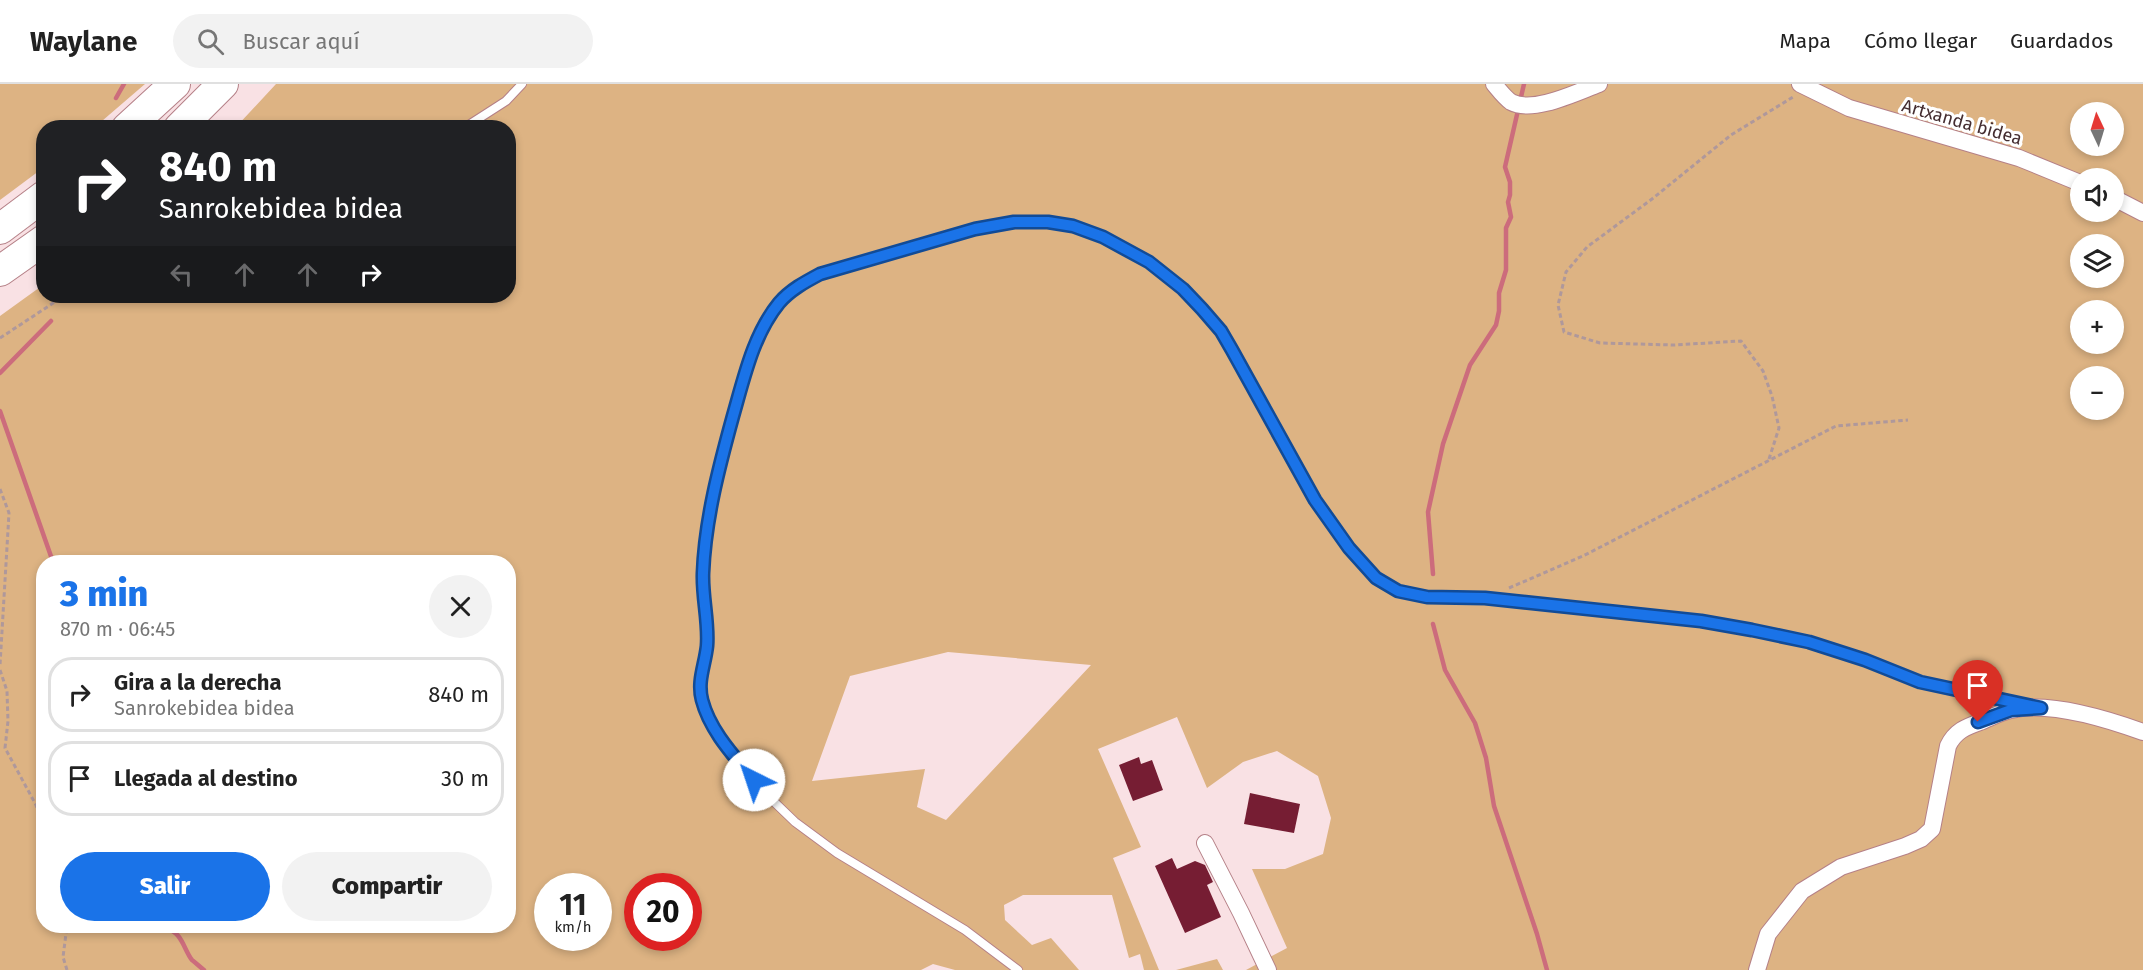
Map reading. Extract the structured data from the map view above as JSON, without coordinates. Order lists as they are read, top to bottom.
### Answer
{
  "streets": {
    "street": ["Artxanda bidea"]
  },
  "north": "top",
  "page": {
    "header": "Waylane",
    "search": "Buscar aquí",
    "nav": ["Mapa", "Cómo llegar", "Guardados"],
    "map_buttons": ["+", "−"],
    "turn": ["840 m", "Sanrokebidea bidea"],
    "heading": ["3 min", "870 m · 06:45"],
    "list": [
      {
        "name": "Gira a la derecha",
        "note": "Sanrokebidea bidea",
        "value": "840 m"
      },
      {
        "name": "Llegada al destino",
        "value": "30 m"
      }
    ],
    "buttons": ["Salir", "Compartir"],
    "speed": "11 km/h",
    "limit": "20"
  }
}
